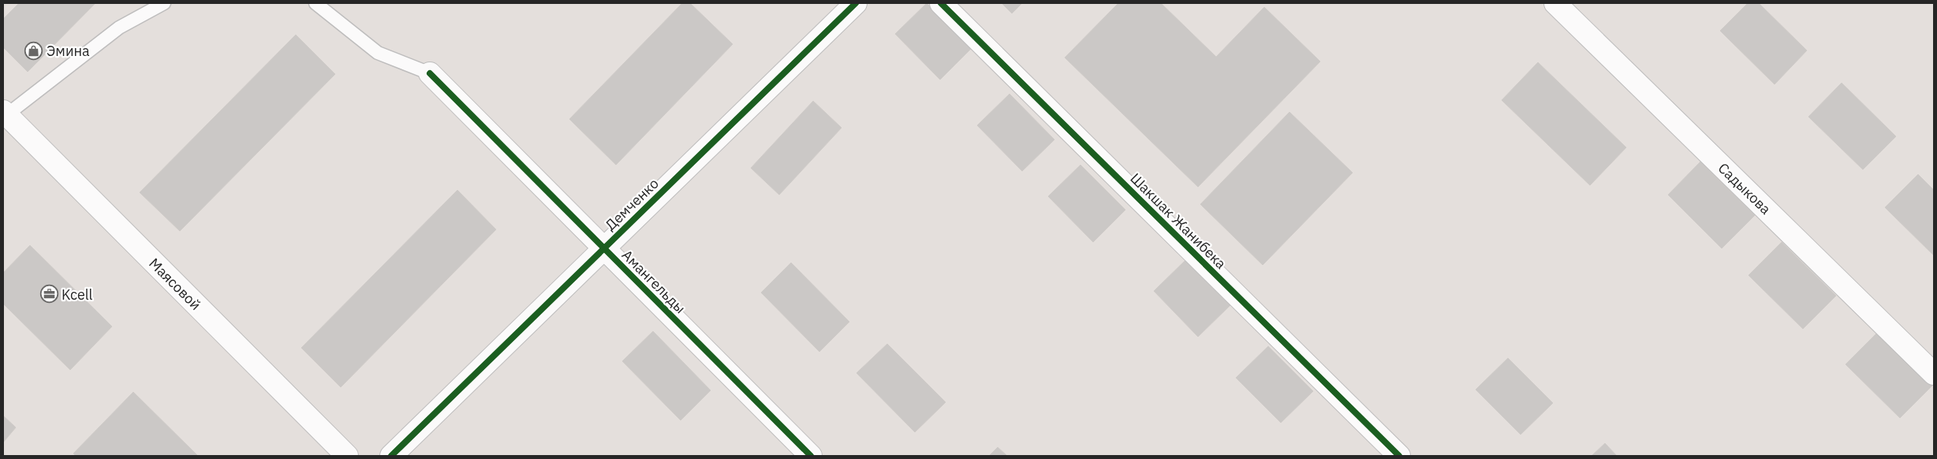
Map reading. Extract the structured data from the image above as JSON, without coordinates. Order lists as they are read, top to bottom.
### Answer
{
  "streets": {
    "street": [
      "Садыкова",
      "Демченко",
      "Шакшак Жанибека",
      "Амангельды",
      "Маясовой"
    ]
  },
  "crossings": [
    ["Демченко", "Амангельды"]
  ],
  "places": {
    "shop": ["Эмина"],
    "office": ["Kcell"]
  }
}
